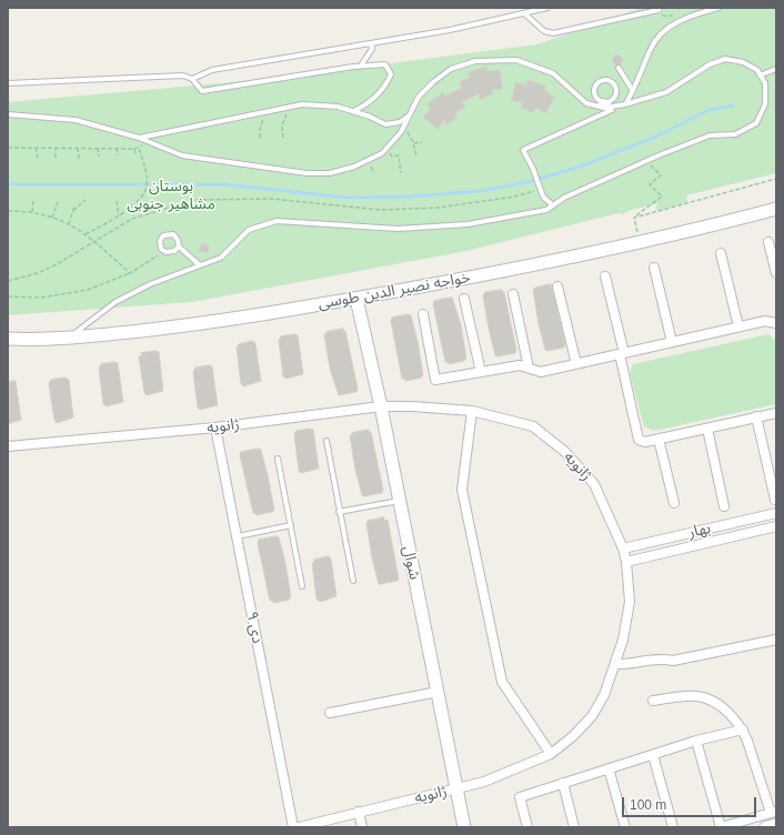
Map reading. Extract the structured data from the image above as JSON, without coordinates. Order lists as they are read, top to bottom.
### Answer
{
  "streets": {
    "street": [
      "خواجه نصیر الدین طوسی",
      "ژانویه",
      "بهار",
      "شوال",
      "۹ دی"
    ]
  },
  "crossings": [
    ["خواجه نصیر الدین طوسی", "شوال"],
    ["ژانویه", "بهار"],
    ["ژانویه", "شوال"],
    ["ژانویه", "۹ دی"]
  ],
  "parks": ["بوستان مشاهیر جنوبی"],
  "scale_bar": "100 m"
}
